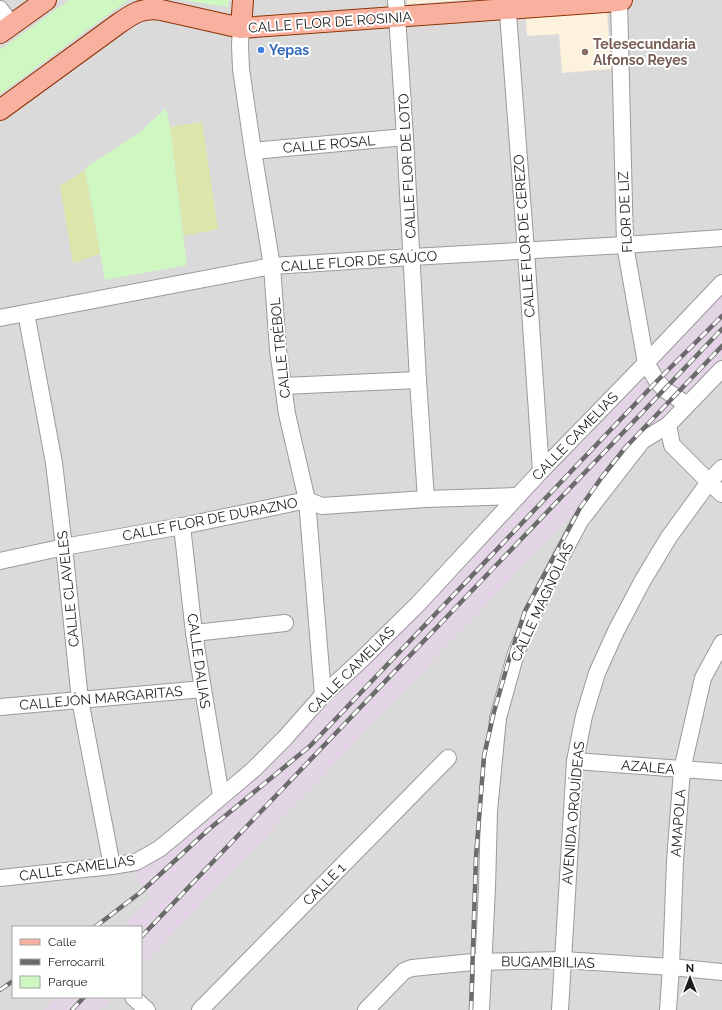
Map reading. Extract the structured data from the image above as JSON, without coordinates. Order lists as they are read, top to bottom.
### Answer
{
  "streets": {
    "main road": ["CALLE FLOR DE ROSINIA", "CALLE TRÉBOL"],
    "street": [
      "CALLE ROSAL",
      "CALLE FLOR DE LOTO",
      "FLOR DE LIZ",
      "CALLE FLOR DE CEREZO",
      "CALLE FLOR DE SAÚCO",
      "CALLE CAMELIAS",
      "CALLE FLOR DE DURAZNO",
      "CALLE CLAVELES",
      "CALLE MAGNOLIAS",
      "CALLE DALIAS",
      "CALLEJÓN MARGARITAS",
      "AZALEA",
      "AVENIDA ORQUÍDEAS",
      "AMAPOLA",
      "CALLE 1",
      "BUGAMBILIAS"
    ]
  },
  "crossings": [
    ["CALLE FLOR DE ROSINIA", "CALLE FLOR DE LOTO"],
    ["CALLE FLOR DE ROSINIA", "FLOR DE LIZ"],
    ["CALLE FLOR DE ROSINIA", "CALLE FLOR DE CEREZO"],
    ["CALLE FLOR DE ROSINIA", "CALLE TRÉBOL"],
    ["CALLE ROSAL", "CALLE FLOR DE LOTO"],
    ["CALLE ROSAL", "CALLE TRÉBOL"],
    ["CALLE FLOR DE LOTO", "CALLE FLOR DE SAÚCO"],
    ["CALLE FLOR DE LOTO", "CALLE FLOR DE DURAZNO"],
    ["FLOR DE LIZ", "CALLE FLOR DE SAÚCO"],
    ["FLOR DE LIZ", "CALLE CAMELIAS"],
    ["FLOR DE LIZ", "CALLE MAGNOLIAS"],
    ["CALLE FLOR DE CEREZO", "CALLE FLOR DE SAÚCO"],
    ["CALLE FLOR DE CEREZO", "CALLE CAMELIAS"],
    ["CALLE FLOR DE SAÚCO", "CALLE TRÉBOL"],
    ["CALLE FLOR DE SAÚCO", "CALLE CLAVELES"],
    ["CALLE TRÉBOL", "CALLE CAMELIAS"],
    ["CALLE TRÉBOL", "CALLE FLOR DE DURAZNO"],
    ["CALLE CAMELIAS", "CALLE FLOR DE DURAZNO"],
    ["CALLE CAMELIAS", "CALLE CLAVELES"],
    ["CALLE CAMELIAS", "CALLE DALIAS"],
    ["CALLE FLOR DE DURAZNO", "CALLE CLAVELES"],
    ["CALLE FLOR DE DURAZNO", "CALLE DALIAS"],
    ["CALLE CLAVELES", "CALLEJÓN MARGARITAS"],
    ["CALLE MAGNOLIAS", "BUGAMBILIAS"],
    ["CALLE DALIAS", "CALLEJÓN MARGARITAS"],
    ["AZALEA", "AVENIDA ORQUÍDEAS"],
    ["AZALEA", "AMAPOLA"],
    ["AVENIDA ORQUÍDEAS", "BUGAMBILIAS"],
    ["AMAPOLA", "BUGAMBILIAS"]
  ],
  "places": ["Yepas", "Telesecundaria Alfonso Reyes"],
  "legend": ["Calle", "Ferrocarril", "Parque"],
  "north": "top"
}
